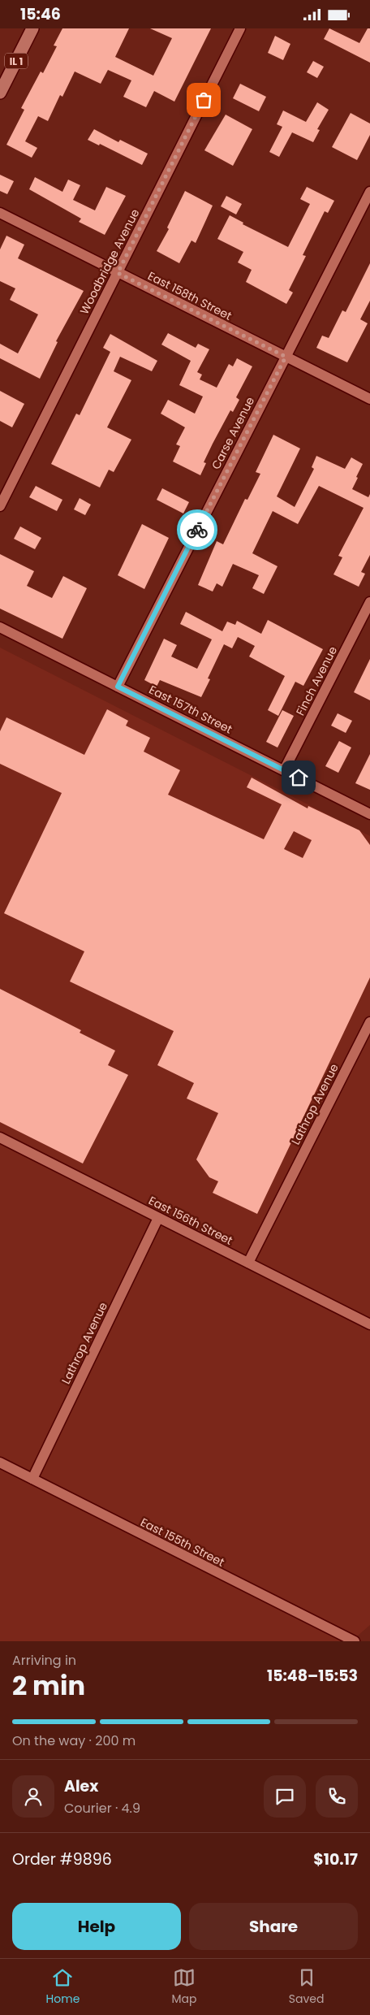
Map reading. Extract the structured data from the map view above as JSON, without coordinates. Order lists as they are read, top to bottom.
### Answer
{
  "streets": {
    "main road": ["IL 1"],
    "street": [
      "Woodbridge Avenue",
      "East 158th Street",
      "Carse Avenue",
      "Finch Avenue",
      "East 157th Street",
      "Lathrop Avenue",
      "East 156th Street",
      "East 155th Street"
    ]
  },
  "crossings": [
    ["Woodbridge Avenue", "East 158th Street"],
    ["East 158th Street", "Carse Avenue"],
    ["Carse Avenue", "East 157th Street"],
    ["Finch Avenue", "East 157th Street"],
    ["Lathrop Avenue", "East 156th Street"],
    ["Lathrop Avenue", "East 155th Street"]
  ],
  "page": {
    "status": "15:46",
    "heading": ["2 min", "Arriving in", "15:48–15:53"],
    "panel": [
      "Alex",
      "Courier · 4.9",
      "Order #9896",
      "$10.17"
    ],
    "bar": "On the way · 200 m",
    "buttons": ["Help", "Share"],
    "tabs": ["Home", "Map", "Saved"]
  }
}
